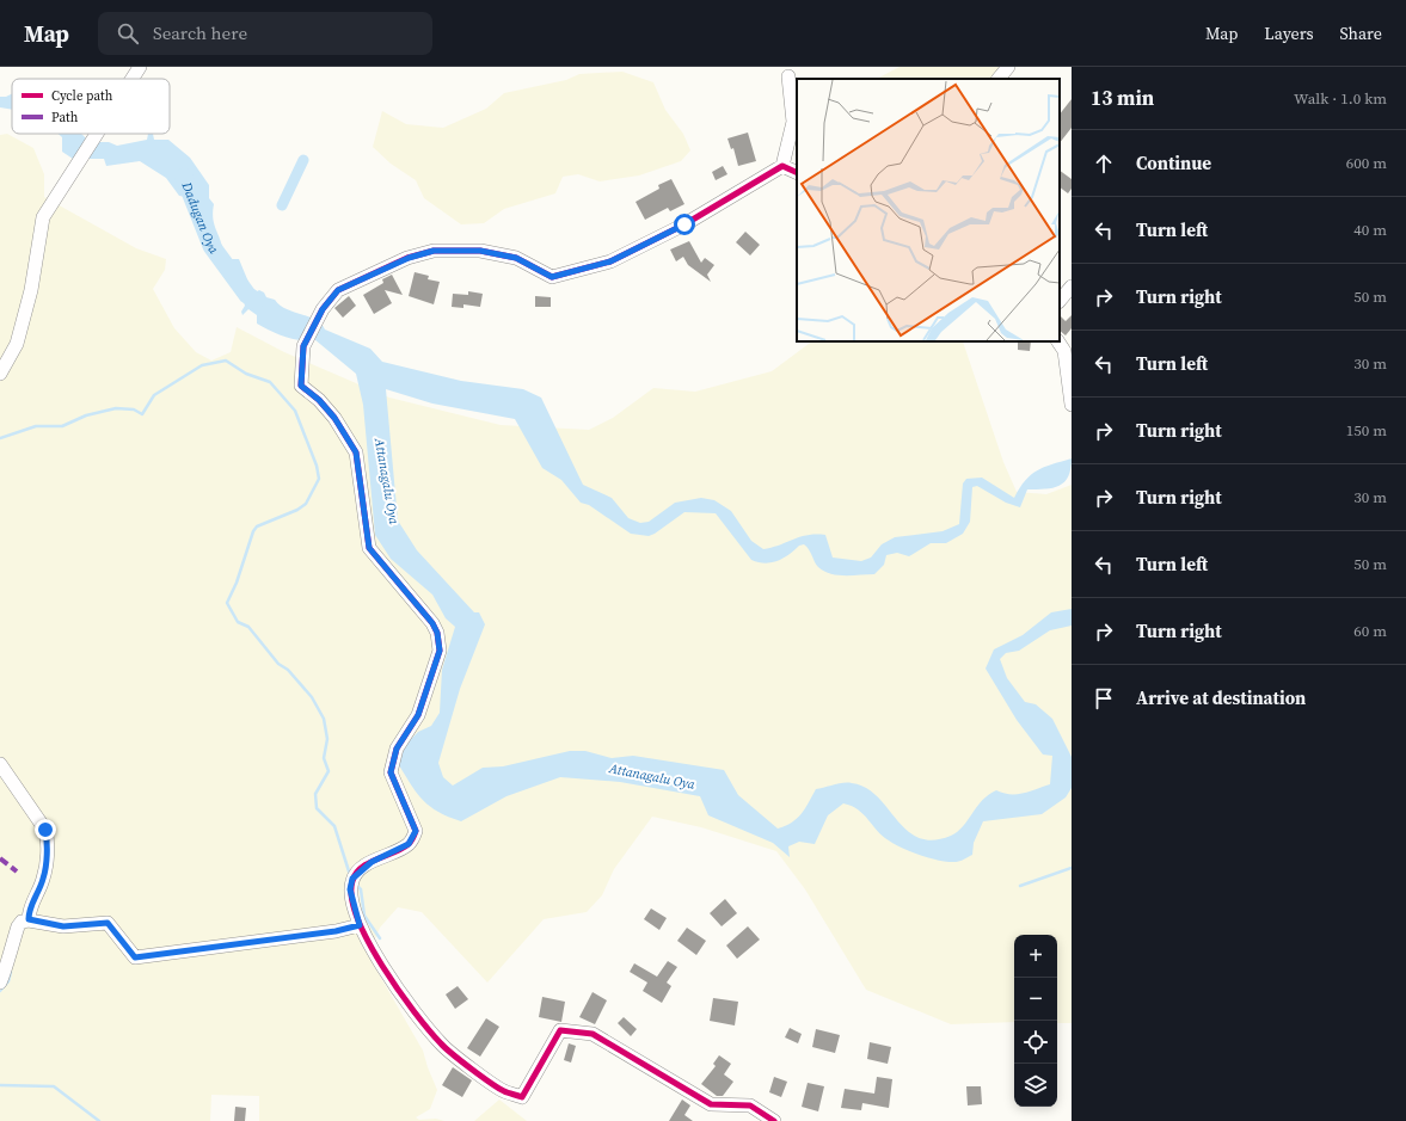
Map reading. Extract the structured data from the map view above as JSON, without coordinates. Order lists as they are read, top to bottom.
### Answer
{
  "water": ["Dadugan Oya", "Attanagalu Oya"],
  "legend": ["Cycle path", "Path"],
  "page": {
    "header": "Map",
    "search": "Search here",
    "nav": ["Map", "Layers", "Share"],
    "heading": ["13 min", "Walk · 1.0 km"],
    "list": [
      ["Continue", "600 m"],
      ["Turn left", "40 m"],
      ["Turn right", "50 m"],
      ["Turn left", "30 m"],
      ["Turn right", "150 m"],
      ["Turn right", "30 m"],
      ["Turn left", "50 m"],
      ["Turn right", "60 m"],
      "Arrive at destination"
    ],
    "map_buttons": ["+", "−"]
  }
}
